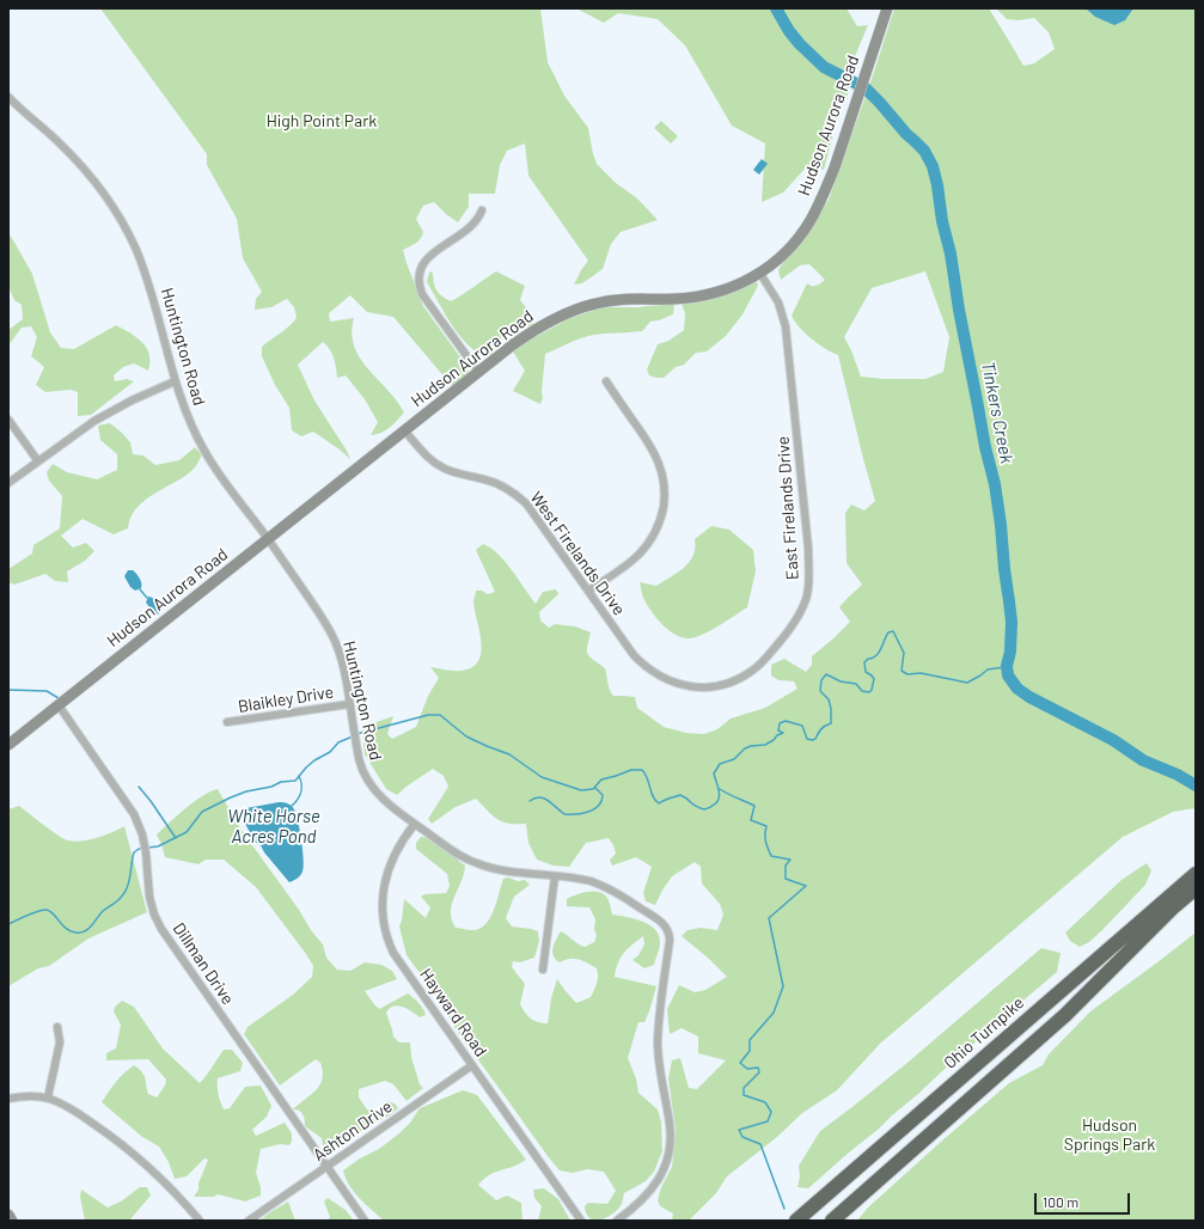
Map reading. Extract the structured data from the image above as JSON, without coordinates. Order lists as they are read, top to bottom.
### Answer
{
  "streets": {
    "highway": ["Ohio Turnpike"],
    "street": [
      "Hudson Aurora Road",
      "Huntington Road",
      "East Firelands Drive",
      "West Firelands Drive",
      "Blaikley Drive",
      "Dillman Drive",
      "Hayward Road",
      "Ashton Drive"
    ]
  },
  "crossings": [
    ["Hudson Aurora Road", "Huntington Road"],
    ["Hudson Aurora Road", "East Firelands Drive"],
    ["Hudson Aurora Road", "West Firelands Drive"],
    ["Hudson Aurora Road", "Dillman Drive"],
    ["Huntington Road", "Blaikley Drive"],
    ["Huntington Road", "Hayward Road"],
    ["East Firelands Drive", "West Firelands Drive"],
    ["Dillman Drive", "Ashton Drive"],
    ["Hayward Road", "Ashton Drive"]
  ],
  "water": ["Tinkers Creek", "White Horse Acres Pond"],
  "parks": ["High Point Park", "Hudson Springs Park"],
  "scale_bar": "100 m"
}
